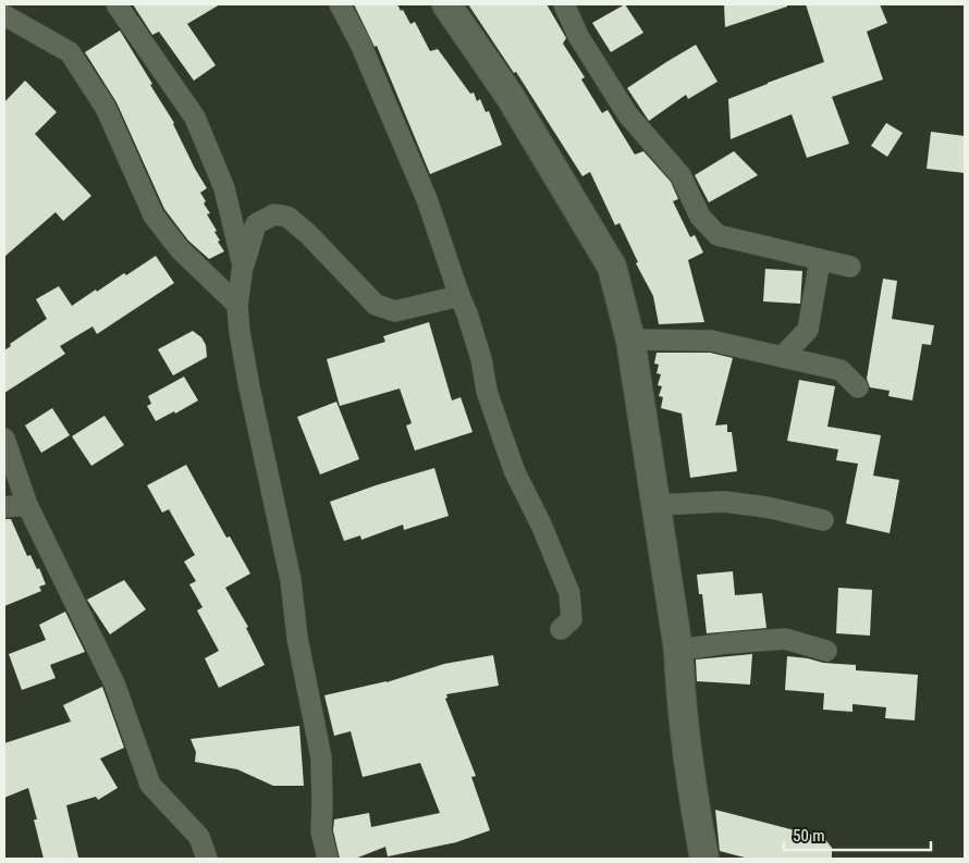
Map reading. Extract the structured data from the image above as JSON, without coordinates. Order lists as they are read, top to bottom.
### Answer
{
  "scale_bar": "50 m"
}
